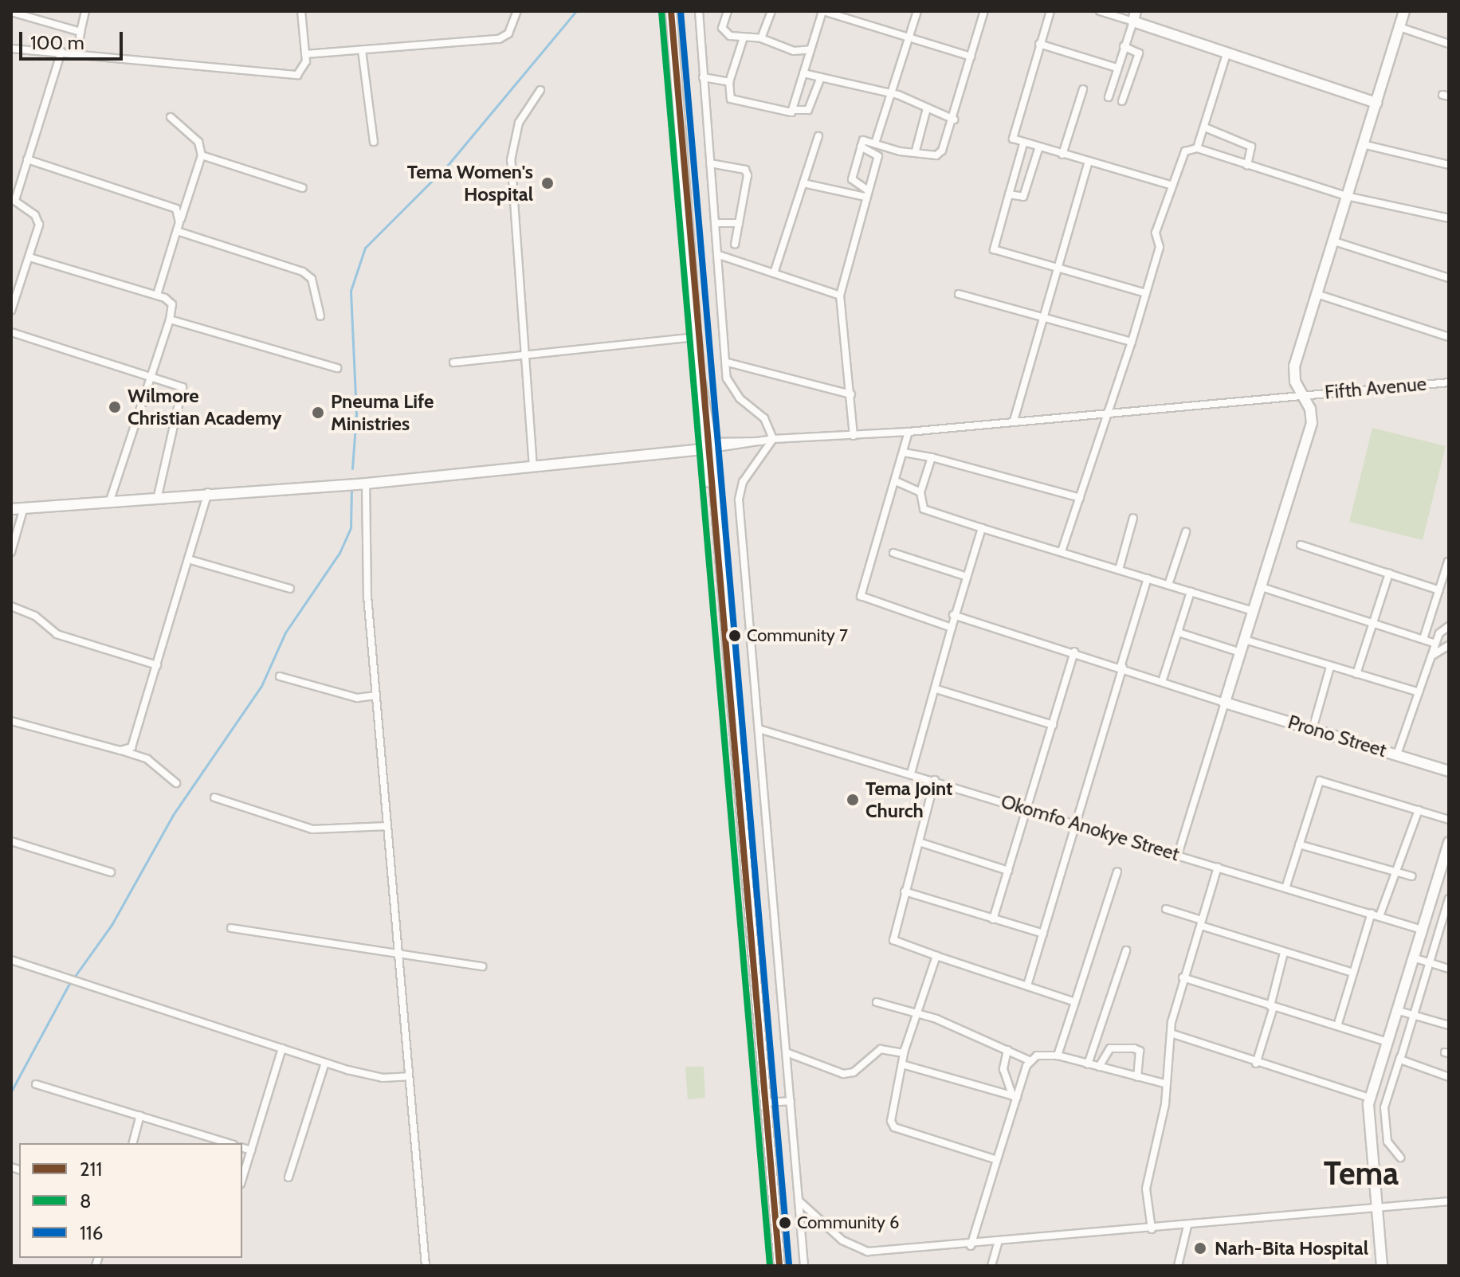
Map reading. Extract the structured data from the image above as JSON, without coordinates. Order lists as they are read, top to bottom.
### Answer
{
  "streets": {
    "street": ["Fifth Avenue", "Prono Street", "Okomfo Anokye Street"]
  },
  "districts": ["Tema"],
  "places": [
    "Tema Women's Hospital",
    "Wilmore Christian Academy",
    "Pneuma Life Ministries",
    "Community 7",
    "Tema Joint Church",
    "Community 6",
    "Narh-Bita Hospital"
  ],
  "lines": ["transit line 211", "transit line 116", "transit line 8"],
  "legend": ["211", "8", "116"],
  "scale_bar": "100 m"
}
